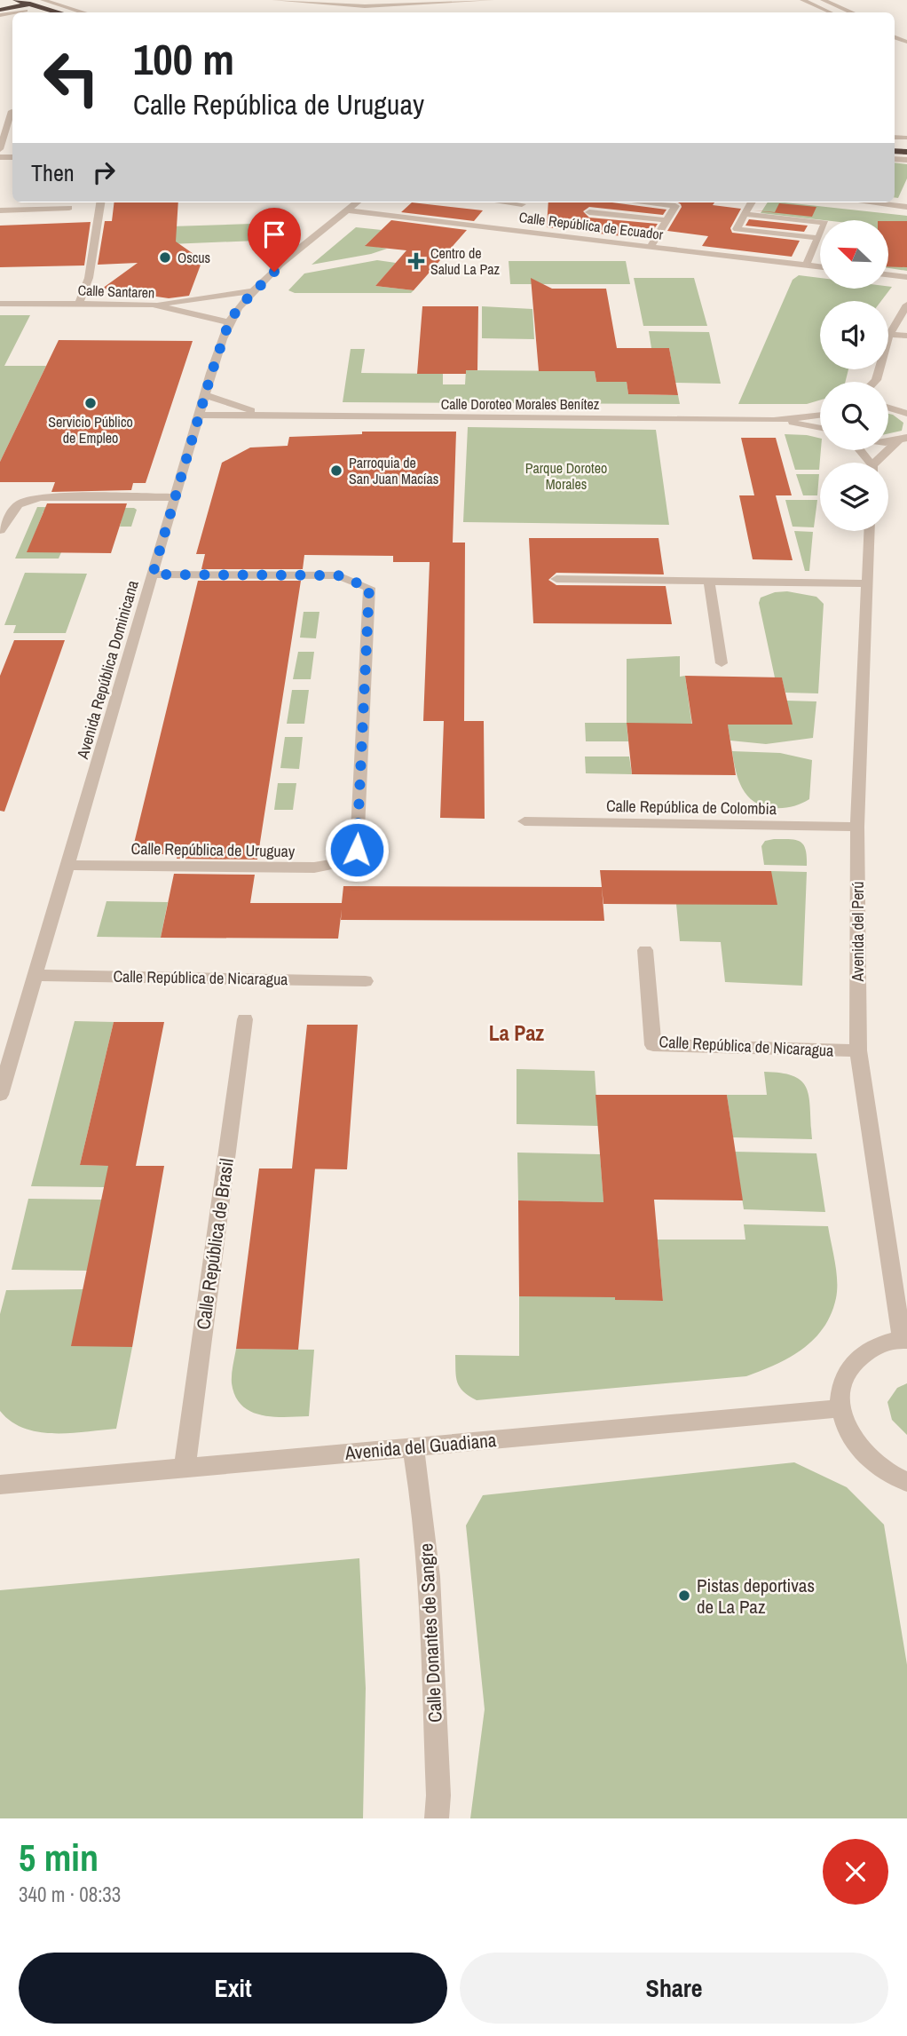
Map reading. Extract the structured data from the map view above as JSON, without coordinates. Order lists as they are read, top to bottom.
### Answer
{
  "streets": {
    "street": [
      "Calle República de Ecuador",
      "Calle Santaren",
      "Calle Doroteo Morales Benítez",
      "Avenida República Dominicana",
      "Calle República de Colombia",
      "Calle República de Uruguay",
      "Avenida del Perú",
      "Calle República de Nicaragua",
      "Calle República de Brasil",
      "Avenida del Guadiana",
      "Calle Donantes de Sangre"
    ]
  },
  "crossings": [
    ["Calle República de Ecuador", "Avenida República Dominicana"],
    ["Calle Santaren", "Avenida República Dominicana"],
    ["Calle Doroteo Morales Benítez", "Avenida República Dominicana"],
    ["Avenida República Dominicana", "Calle República de Uruguay"],
    ["Avenida República Dominicana", "Calle República de Nicaragua"],
    ["Calle República de Colombia", "Avenida del Perú"],
    ["Avenida del Perú", "Calle República de Nicaragua"],
    ["Calle República de Brasil", "Avenida del Guadiana"],
    ["Avenida del Guadiana", "Calle Donantes de Sangre"]
  ],
  "districts": ["La Paz"],
  "parks": ["Parque Doroteo Morales"],
  "places": {
    "other": [
      "Oscus",
      "Servicio Público de Empleo",
      "Parroquia de San Juan Macías",
      "Pistas deportivas de La Paz"
    ],
    "health": ["Centro de Salud La Paz"]
  },
  "north": "top left",
  "page": {
    "turn": ["100 m", "Calle República de Uruguay"],
    "then": "Then",
    "heading": ["5 min", "340 m · 08:33"],
    "buttons": ["Exit", "Share"]
  }
}
